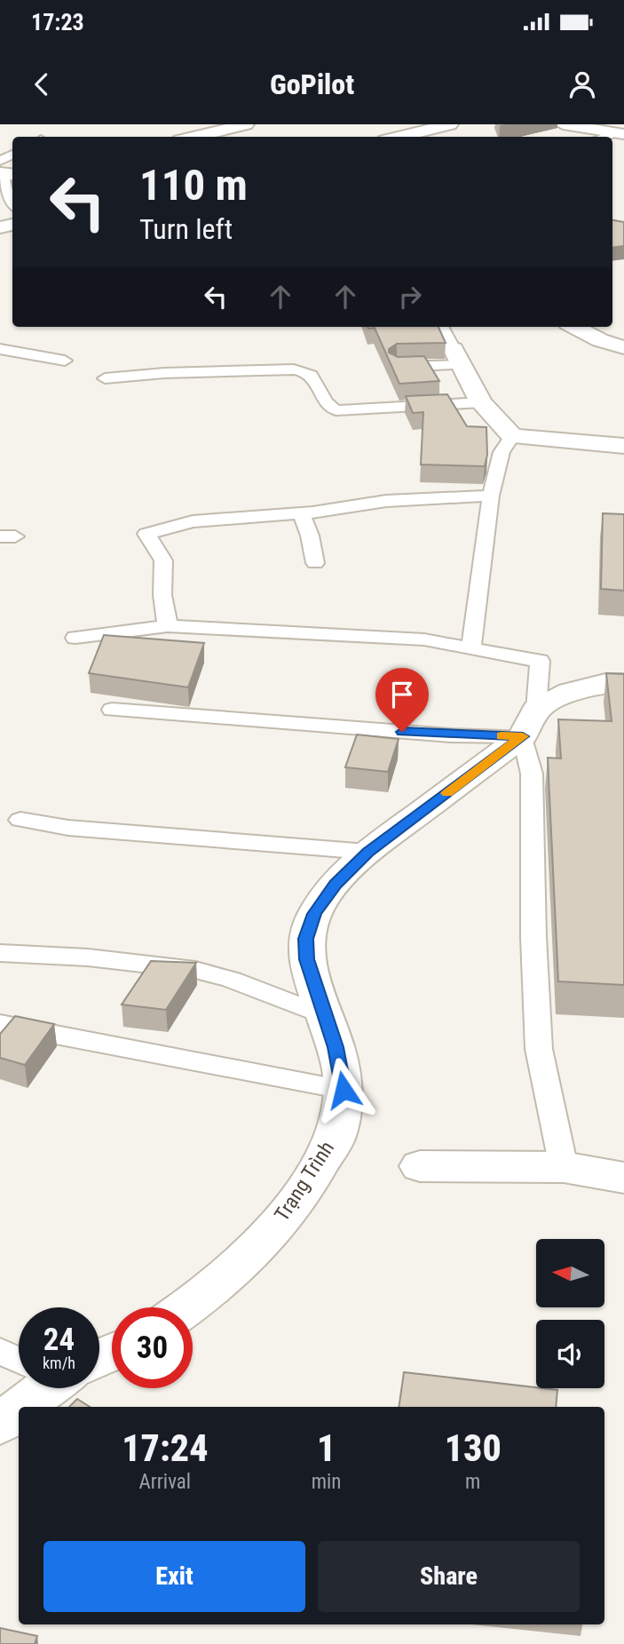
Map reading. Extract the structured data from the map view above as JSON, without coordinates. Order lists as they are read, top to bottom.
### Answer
{
  "streets": {
    "street": ["Trạng Trình"]
  },
  "north": "left",
  "page": {
    "status": "17:23",
    "header": "GoPilot",
    "turn": ["110 m", "Turn left"],
    "speed": "24 km/h",
    "limit": "30",
    "eta": [
      "17:24",
      "Arrival",
      "1",
      "min",
      "130",
      "m"
    ],
    "buttons": ["Exit", "Share"]
  }
}
